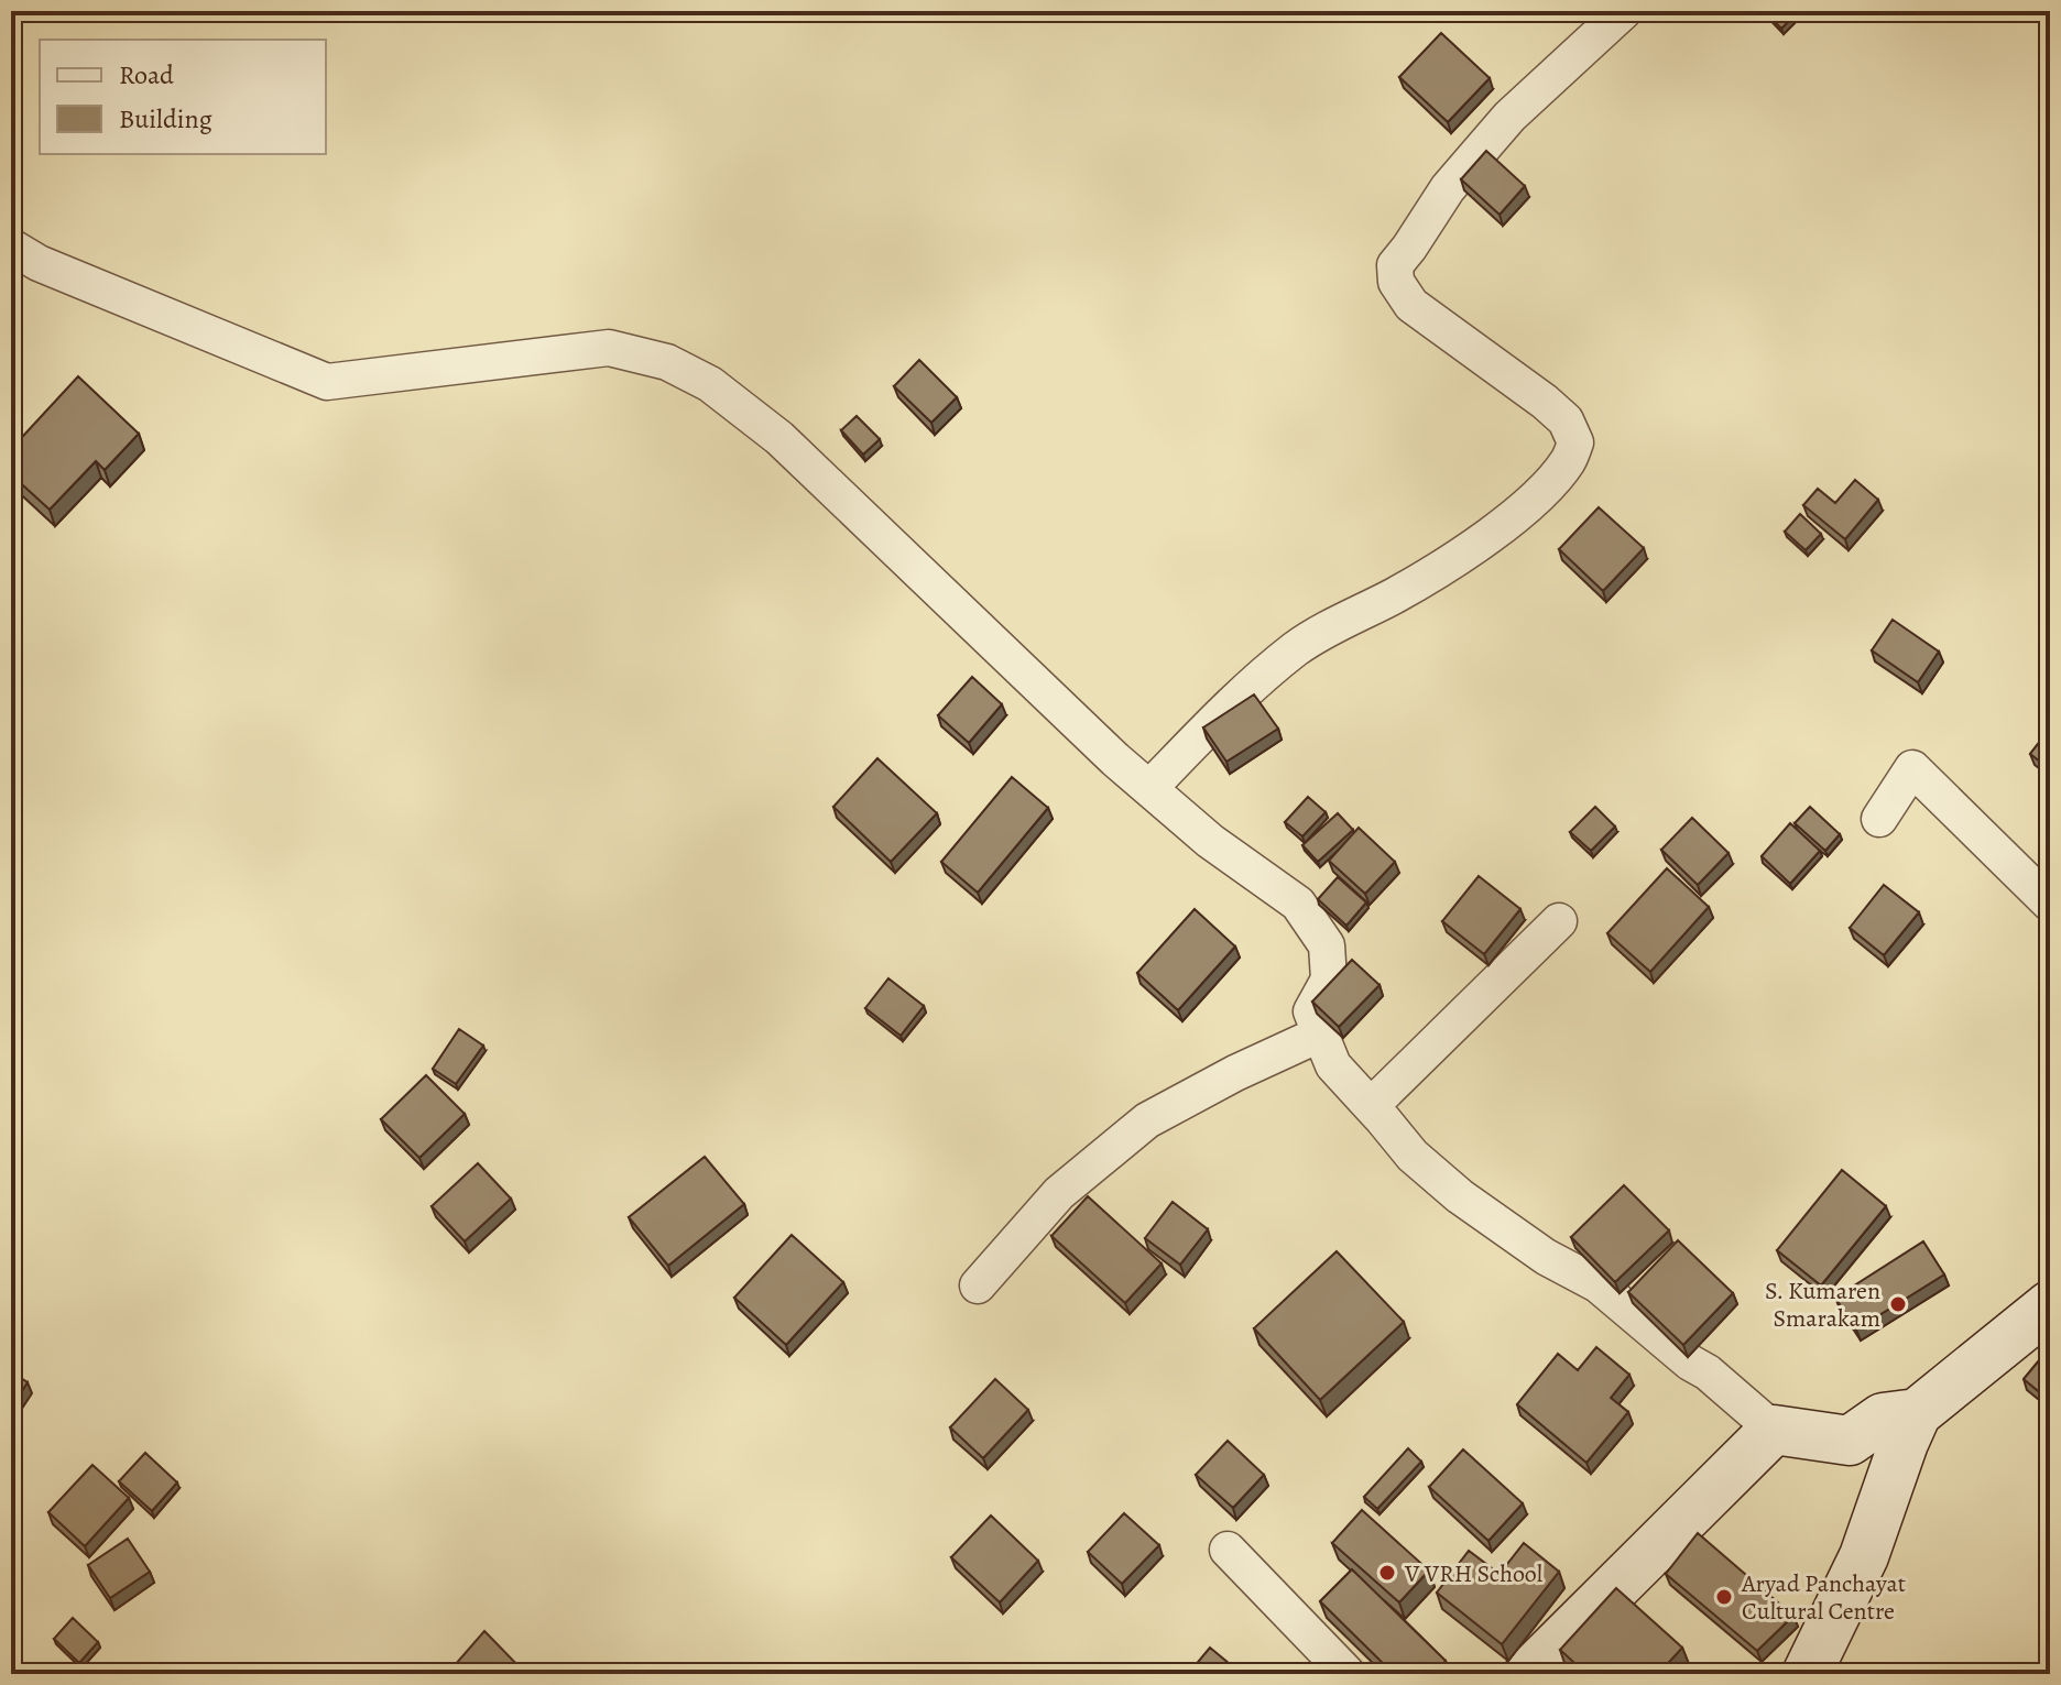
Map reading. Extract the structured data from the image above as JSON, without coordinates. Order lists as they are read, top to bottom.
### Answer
{
  "places": ["S. Kumaren Smarakam", "V VRH School", "Aryad Panchayat Cultural Centre"],
  "legend": ["Road", "Building"]
}
